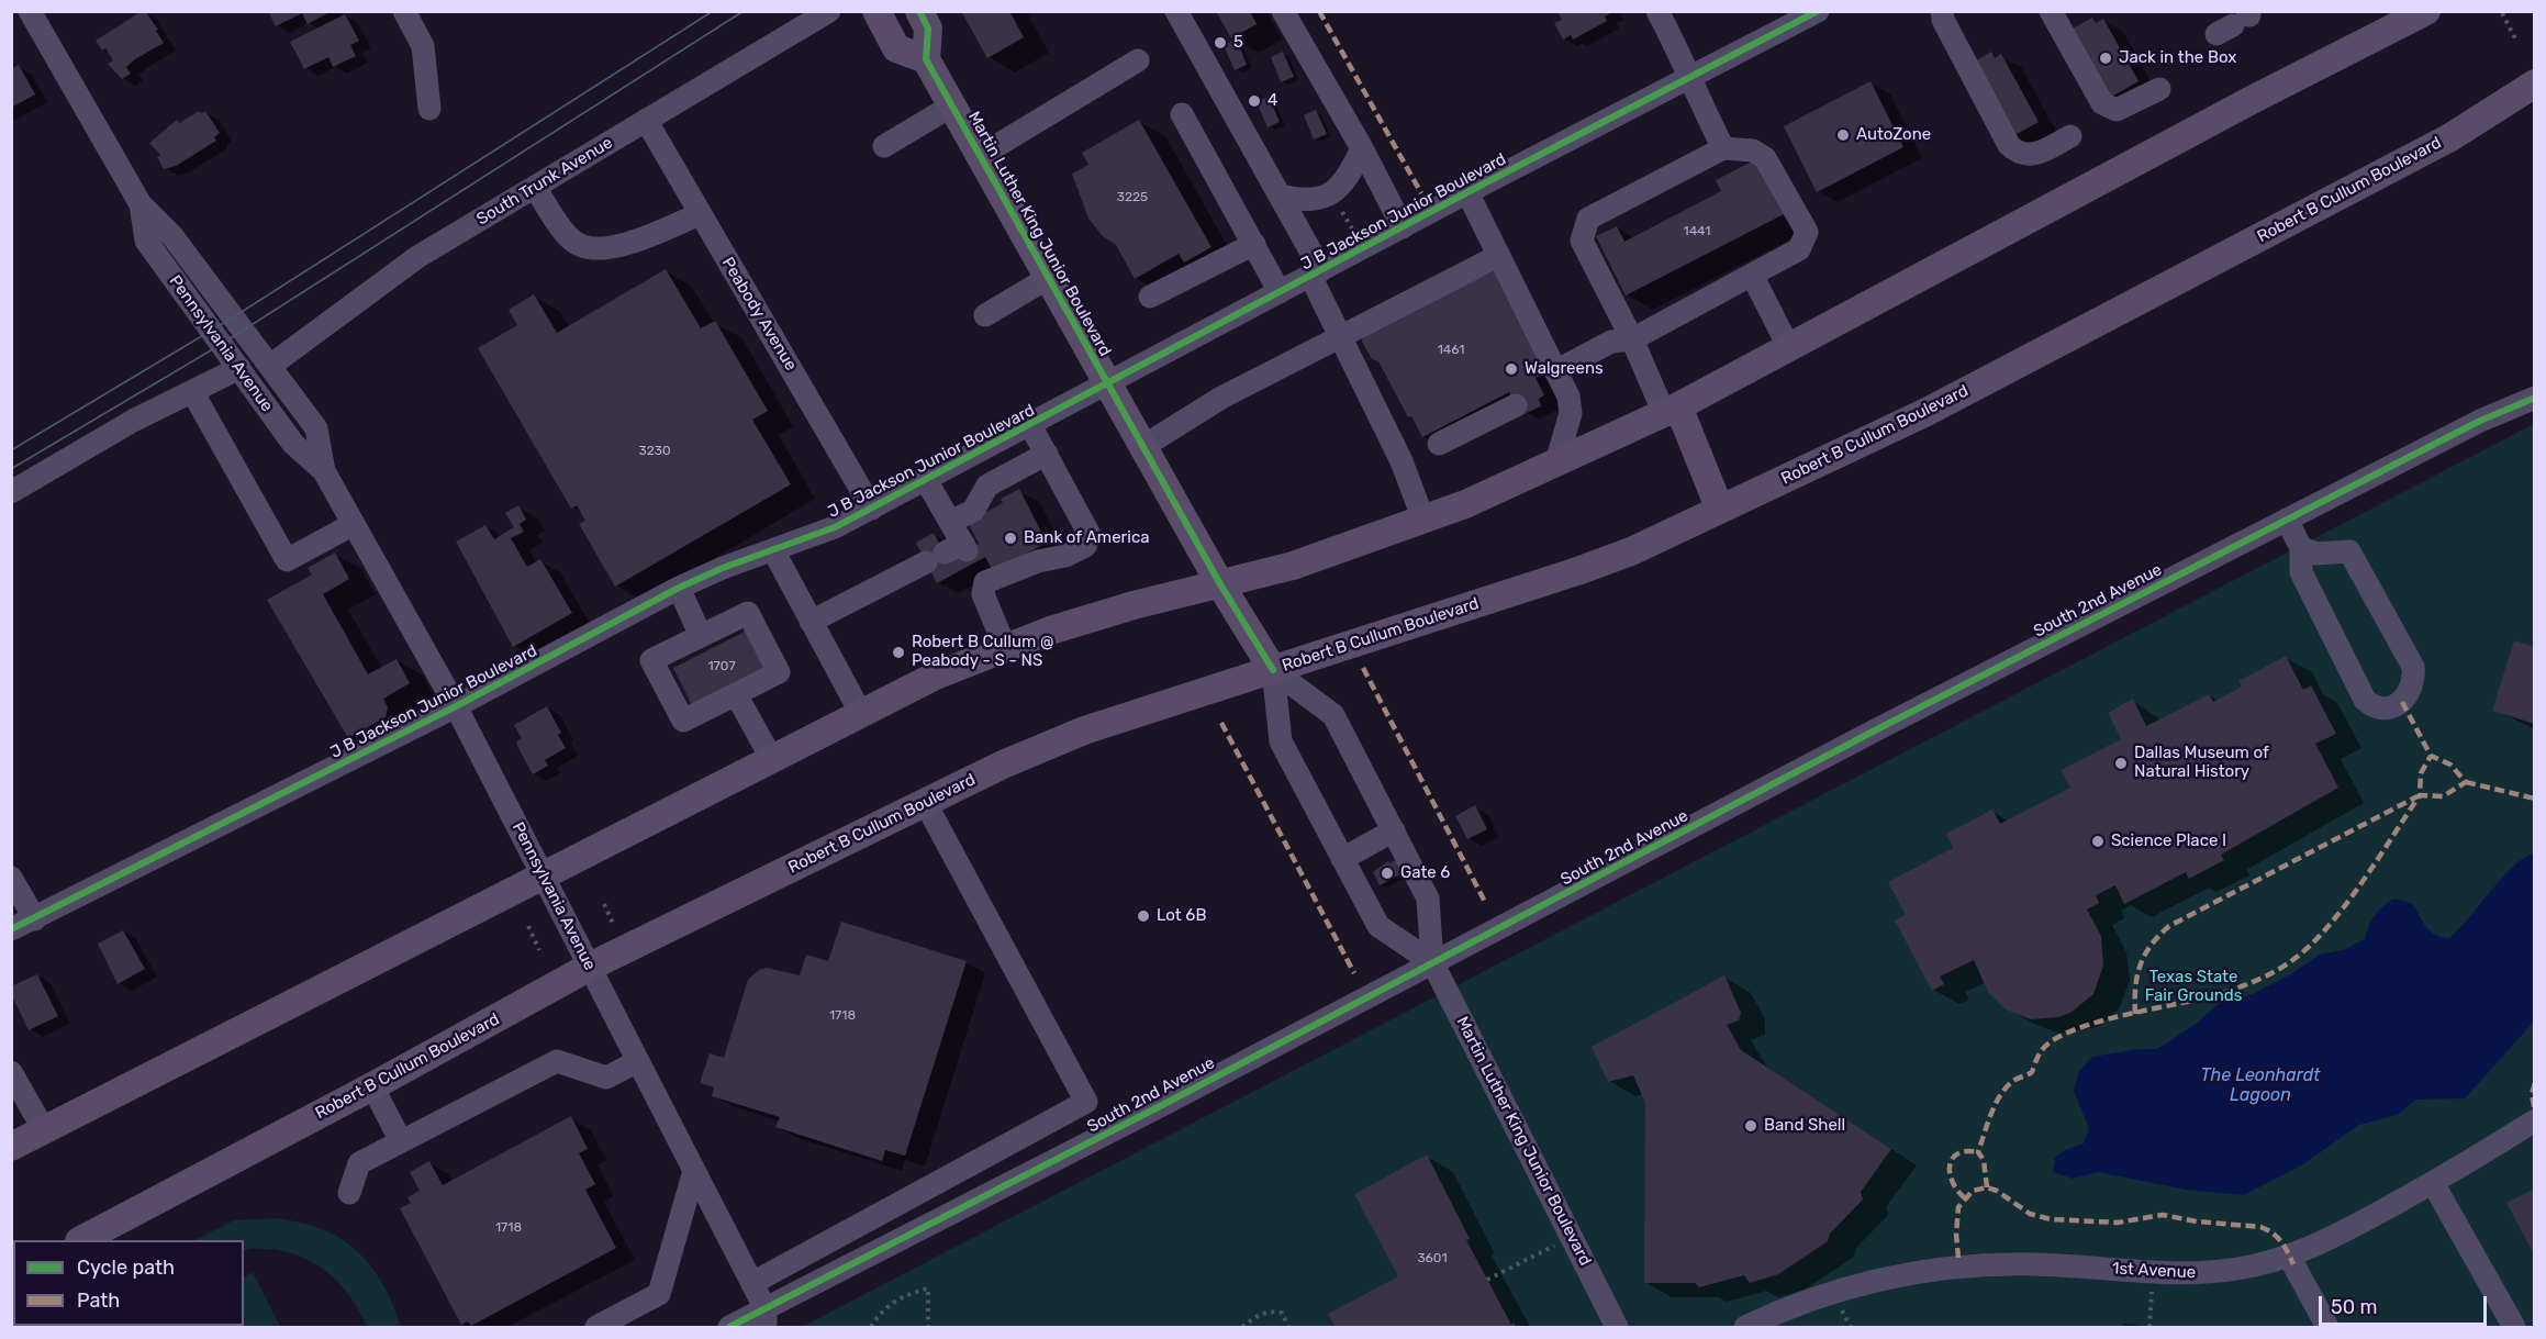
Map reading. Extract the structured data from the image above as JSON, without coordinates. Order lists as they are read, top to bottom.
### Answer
{
  "streets": {
    "main road": ["Robert B Cullum Boulevard", "Martin Luther King Junior Boulevard"],
    "street": [
      "South Trunk Avenue",
      "J B Jackson Junior Boulevard",
      "Peabody Avenue",
      "Pennsylvania Avenue",
      "South 2nd Avenue",
      "1st Avenue"
    ]
  },
  "crossings": [
    ["South Trunk Avenue", "Peabody Avenue"],
    ["South Trunk Avenue", "Pennsylvania Avenue"],
    ["Robert B Cullum Boulevard", "Martin Luther King Junior Boulevard"],
    ["Robert B Cullum Boulevard", "Pennsylvania Avenue"],
    ["J B Jackson Junior Boulevard", "Martin Luther King Junior Boulevard"],
    ["J B Jackson Junior Boulevard", "Peabody Avenue"],
    ["J B Jackson Junior Boulevard", "Pennsylvania Avenue"],
    ["Martin Luther King Junior Boulevard", "South 2nd Avenue"],
    ["Pennsylvania Avenue", "South 2nd Avenue"]
  ],
  "water": ["The Leonhardt Lagoon"],
  "parks": ["Texas State Fair Grounds"],
  "places": [
    "5",
    "Jack in the Box",
    "4",
    "AutoZone",
    "Walgreens",
    "Bank of America",
    "Robert B Cullum @ Peabody - S - NS",
    "Dallas Museum of Natural History",
    "Science Place I",
    "Gate 6",
    "Lot 6B",
    "Band Shell"
  ],
  "house_numbers": [
    "3225",
    "1441",
    "1461",
    "3230",
    "1707",
    "1718",
    "1718",
    "3601"
  ],
  "legend": ["Cycle path", "Path"],
  "scale_bar": "50 m"
}
